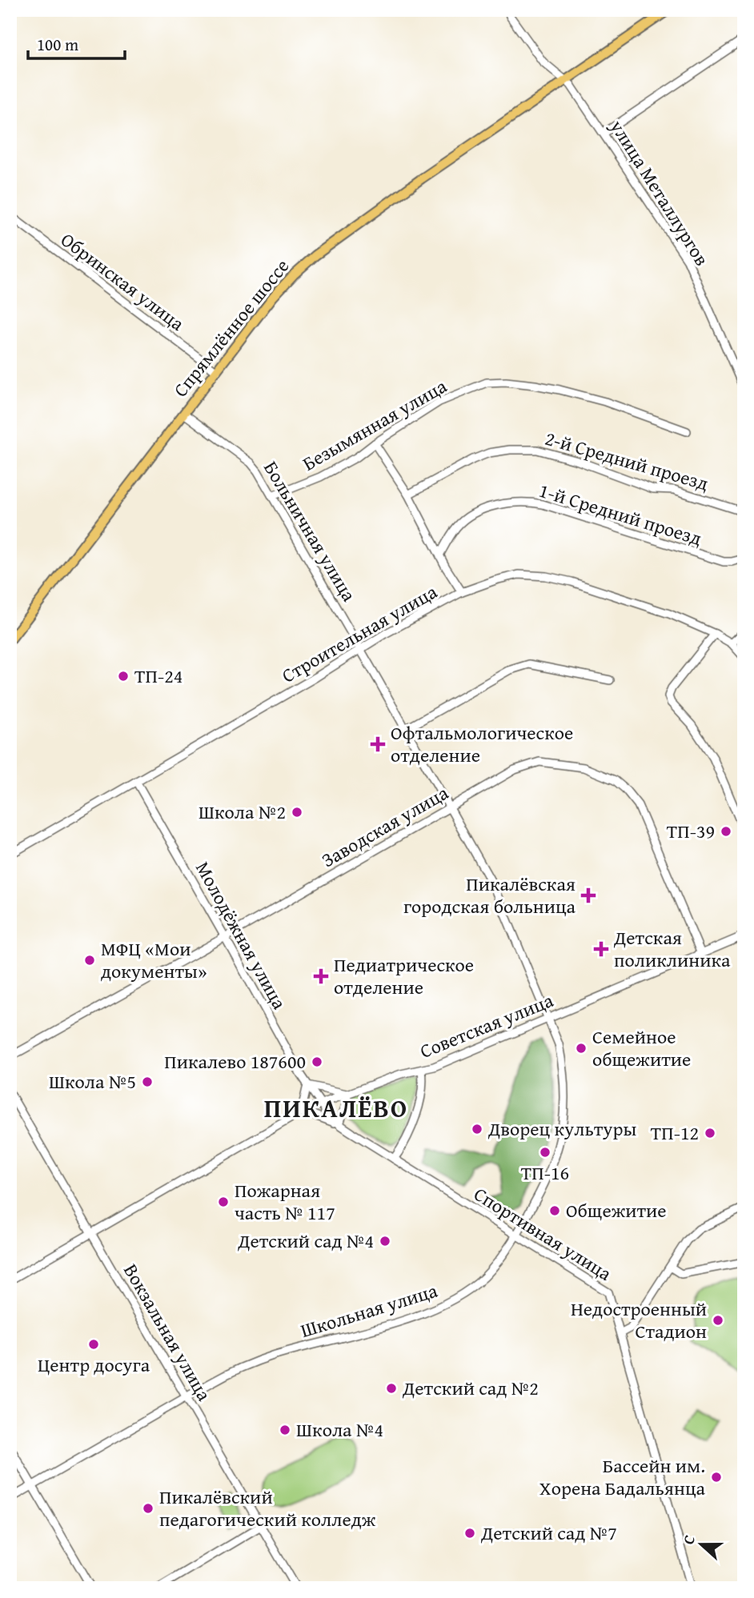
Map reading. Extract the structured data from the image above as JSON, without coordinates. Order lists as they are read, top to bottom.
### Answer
{
  "streets": {
    "main road": ["Спрямлённое шоссе"],
    "street": [
      "улица Металлургов",
      "Обринская улица",
      "Безымянная улица",
      "2-й Средний проезд",
      "1-й Средний проезд",
      "Больничная улица",
      "Строительная улица",
      "Заводская улица",
      "Молодёжная улица",
      "Советская улица",
      "Спортивная улица",
      "Школьная улица",
      "Вокзальная улица"
    ]
  },
  "crossings": [
    ["улица Металлургов", "Спрямлённое шоссе"],
    ["Обринская улица", "Спрямлённое шоссе"],
    ["Спрямлённое шоссе", "Больничная улица"],
    ["Безымянная улица", "Больничная улица"],
    ["Больничная улица", "Строительная улица"],
    ["Больничная улица", "Заводская улица"],
    ["Больничная улица", "Советская улица"],
    ["Больничная улица", "Школьная улица"],
    ["Строительная улица", "Молодёжная улица"],
    ["Заводская улица", "Молодёжная улица"],
    ["Заводская улица", "Советская улица"],
    ["Молодёжная улица", "Советская улица"],
    ["Молодёжная улица", "Спортивная улица"],
    ["Советская улица", "Спортивная улица"],
    ["Советская улица", "Школьная улица"],
    ["Советская улица", "Вокзальная улица"],
    ["Спортивная улица", "Школьная улица"],
    ["Школьная улица", "Вокзальная улица"]
  ],
  "districts": ["ПИКАЛЁВО"],
  "places": {
    "other": [
      "ТП-24",
      "Школа №2",
      "ТП-39",
      "МФЦ «Мои документы»",
      "Семейное общежитие",
      "Пикалево 187600",
      "Школа №5",
      "Дворец культуры",
      "ТП-12",
      "ТП-16",
      "Пожарная часть № 117",
      "Общежитие",
      "Детский сад №4",
      "Недостроенный Стадион",
      "Центр досуга",
      "Детский сад №2",
      "Школа №4",
      "Бассейн им. Хорена Бадальянца",
      "Пикалёвский педагогический колледж",
      "Детский сад №7"
    ],
    "health": [
      "Офтальмологическое отделение",
      "Пикалёвская городская больница",
      "Детская поликлиника",
      "Педиатрическое отделение"
    ]
  },
  "scale_bar": "100 m",
  "north": "left"
}
